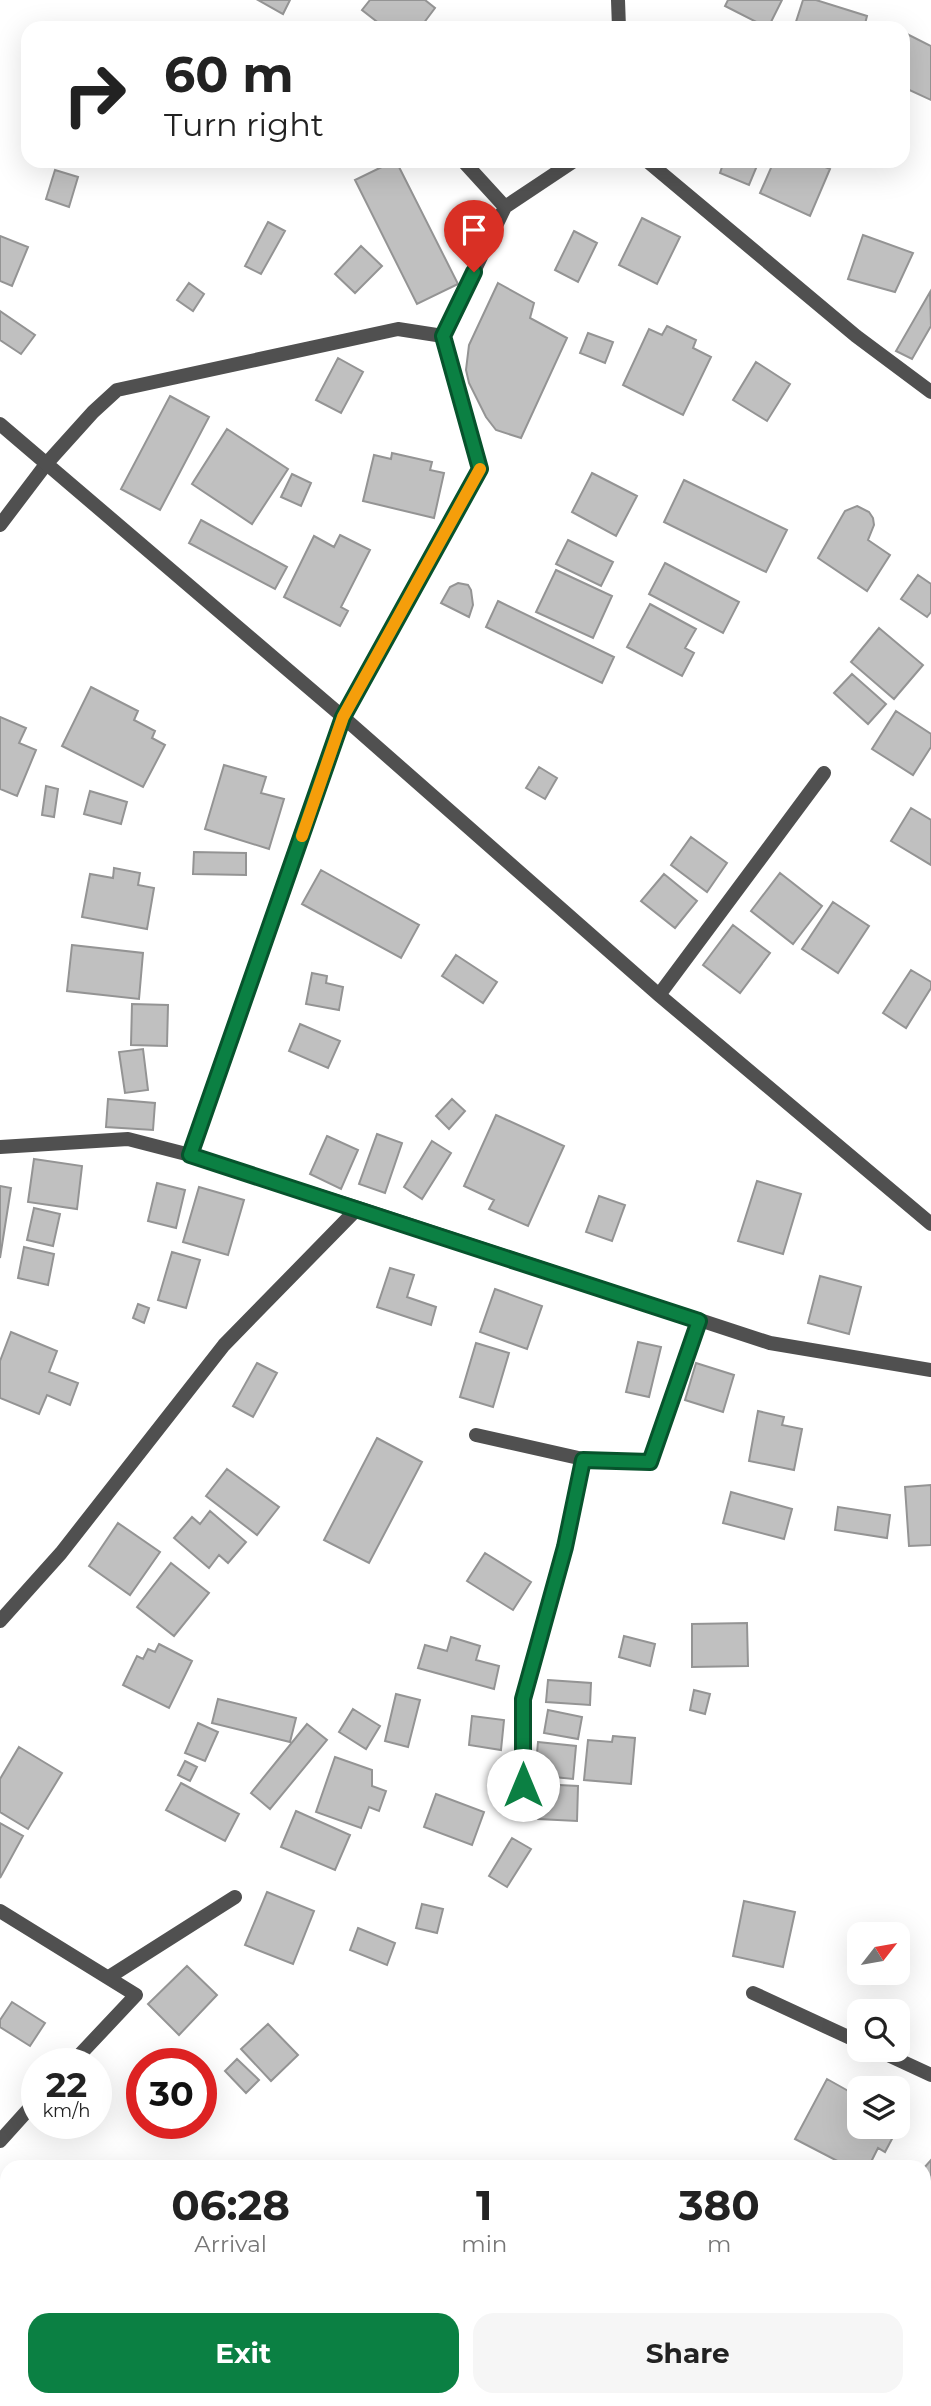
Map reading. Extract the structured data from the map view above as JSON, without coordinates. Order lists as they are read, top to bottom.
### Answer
{
  "north": "top right",
  "page": {
    "turn": ["60 m", "Turn right"],
    "speed": "22 km/h",
    "limit": "30",
    "eta": [
      "06:28",
      "Arrival",
      "1",
      "min",
      "380",
      "m"
    ],
    "buttons": ["Exit", "Share"]
  }
}
